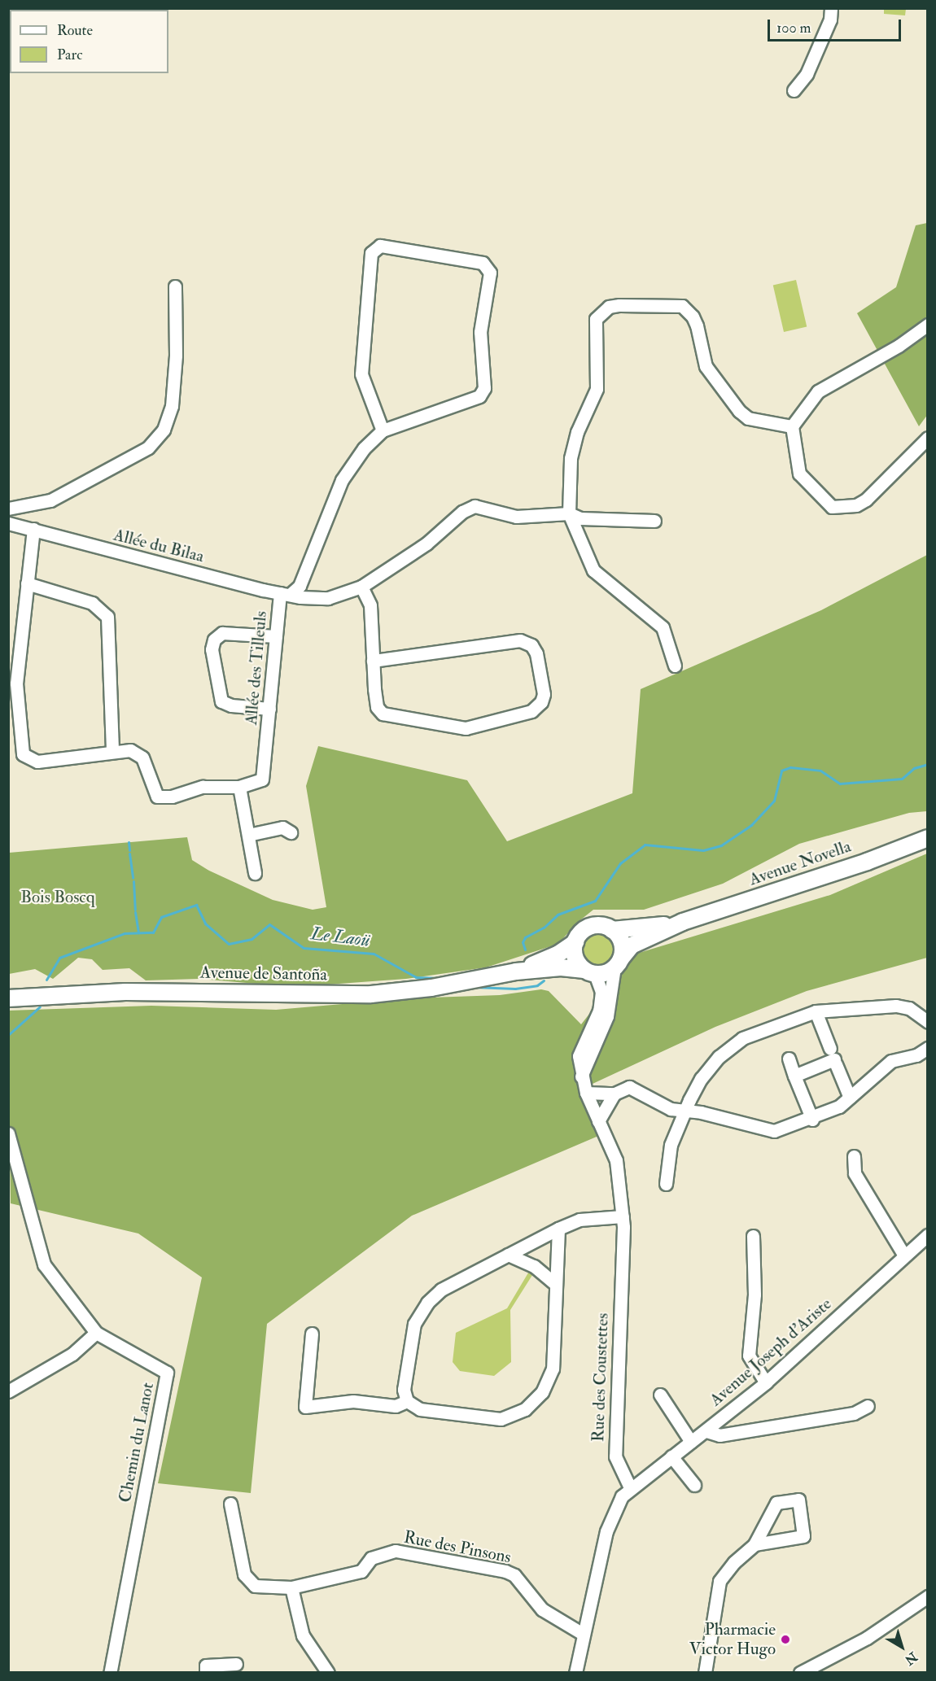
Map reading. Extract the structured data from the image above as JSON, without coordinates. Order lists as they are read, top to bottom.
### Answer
{
  "streets": {
    "main road": ["Avenue Novella", "Avenue de Santoña"],
    "street": [
      "Allée du Bilaa",
      "Allée des Tilleuls",
      "Avenue Joseph d'Ariste",
      "Rue des Coustettes",
      "Chemin du Lanot",
      "Rue des Pinsons"
    ]
  },
  "crossings": [
    ["Allée du Bilaa", "Allée des Tilleuls"],
    ["Avenue Novella", "Avenue de Santoña"],
    ["Avenue Novella", "Rue des Coustettes"],
    ["Avenue de Santoña", "Rue des Coustettes"],
    ["Avenue Joseph d'Ariste", "Rue des Coustettes"]
  ],
  "water": ["Le Laoü"],
  "parks": ["Bois Boscq"],
  "places": ["Pharmacie Victor Hugo"],
  "legend": ["Route", "Parc"],
  "scale_bar": "100 m",
  "north": "bottom right"
}
